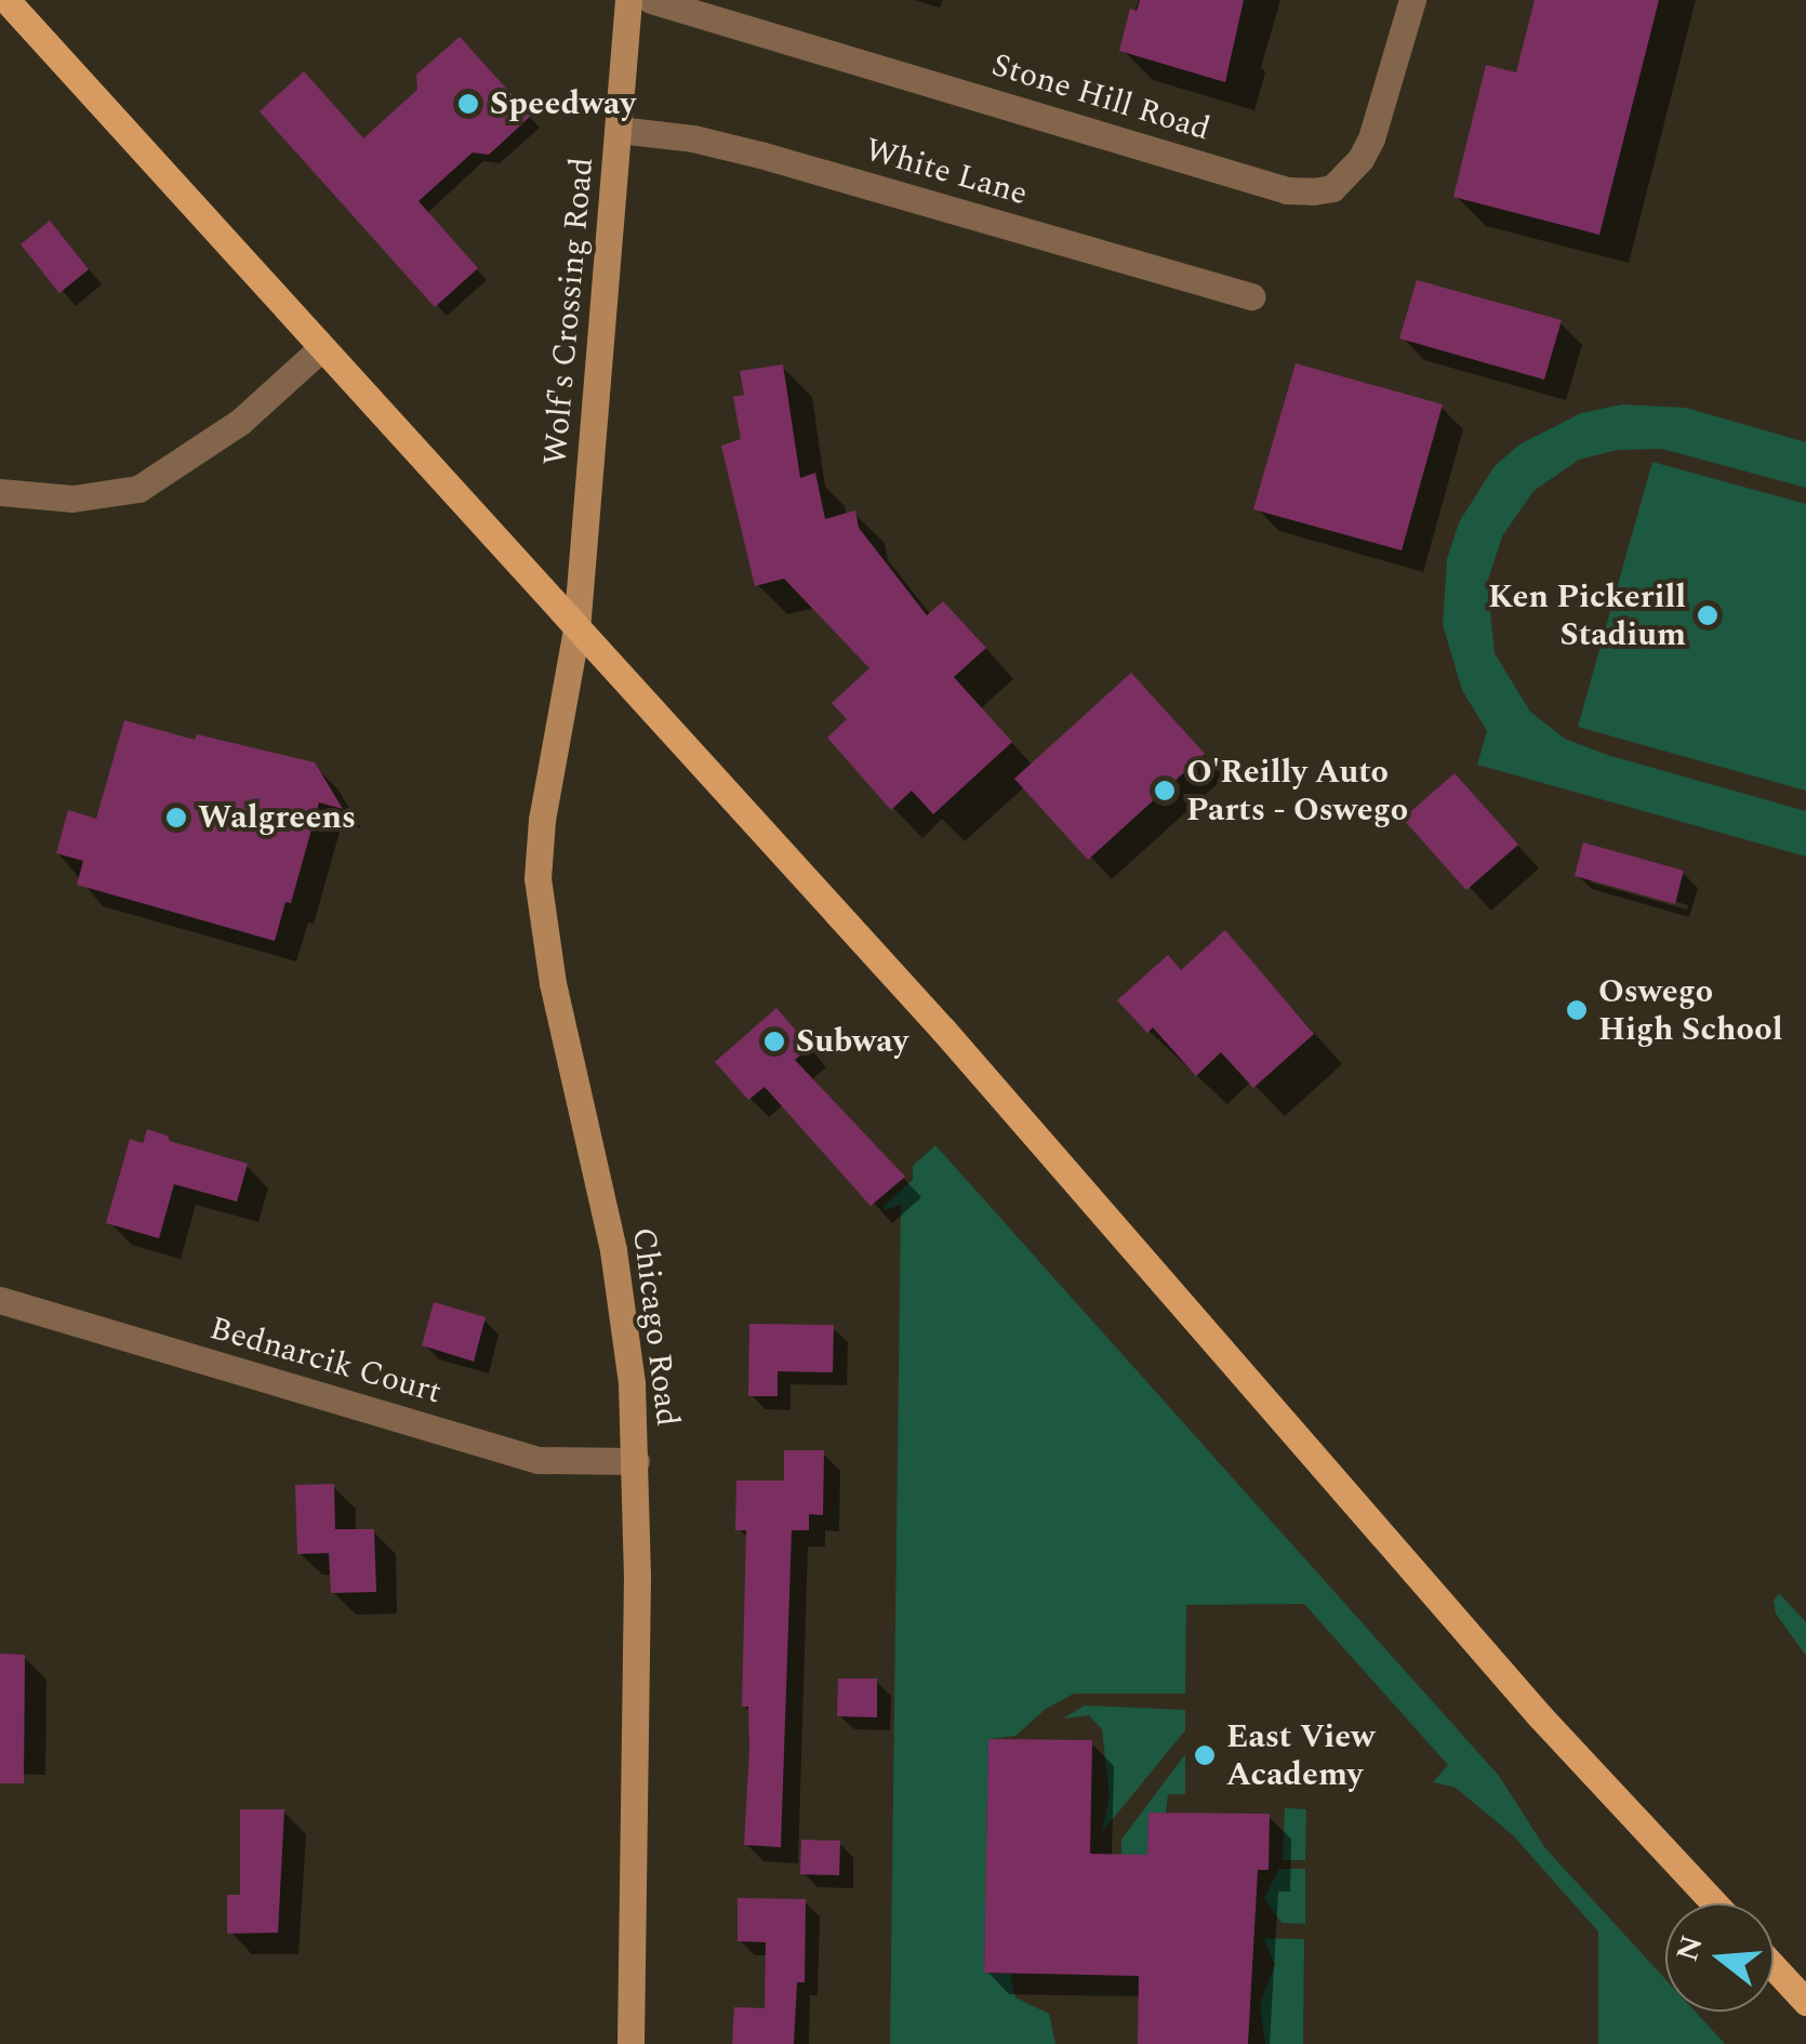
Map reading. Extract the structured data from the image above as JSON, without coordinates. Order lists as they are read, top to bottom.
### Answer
{
  "streets": {
    "main road": ["Wolf's Crossing Road", "Chicago Road"],
    "street": ["Stone Hill Road", "White Lane", "Bednarcik Court"]
  },
  "crossings": [
    ["White Lane", "Wolf's Crossing Road"],
    ["Wolf's Crossing Road", "Chicago Road"],
    ["Chicago Road", "Bednarcik Court"]
  ],
  "places": [
    "Speedway",
    "Ken Pickerill Stadium",
    "O'Reilly Auto Parts - Oswego",
    "Walgreens",
    "Oswego High School",
    "Subway",
    "East View Academy"
  ],
  "north": "left"
}
